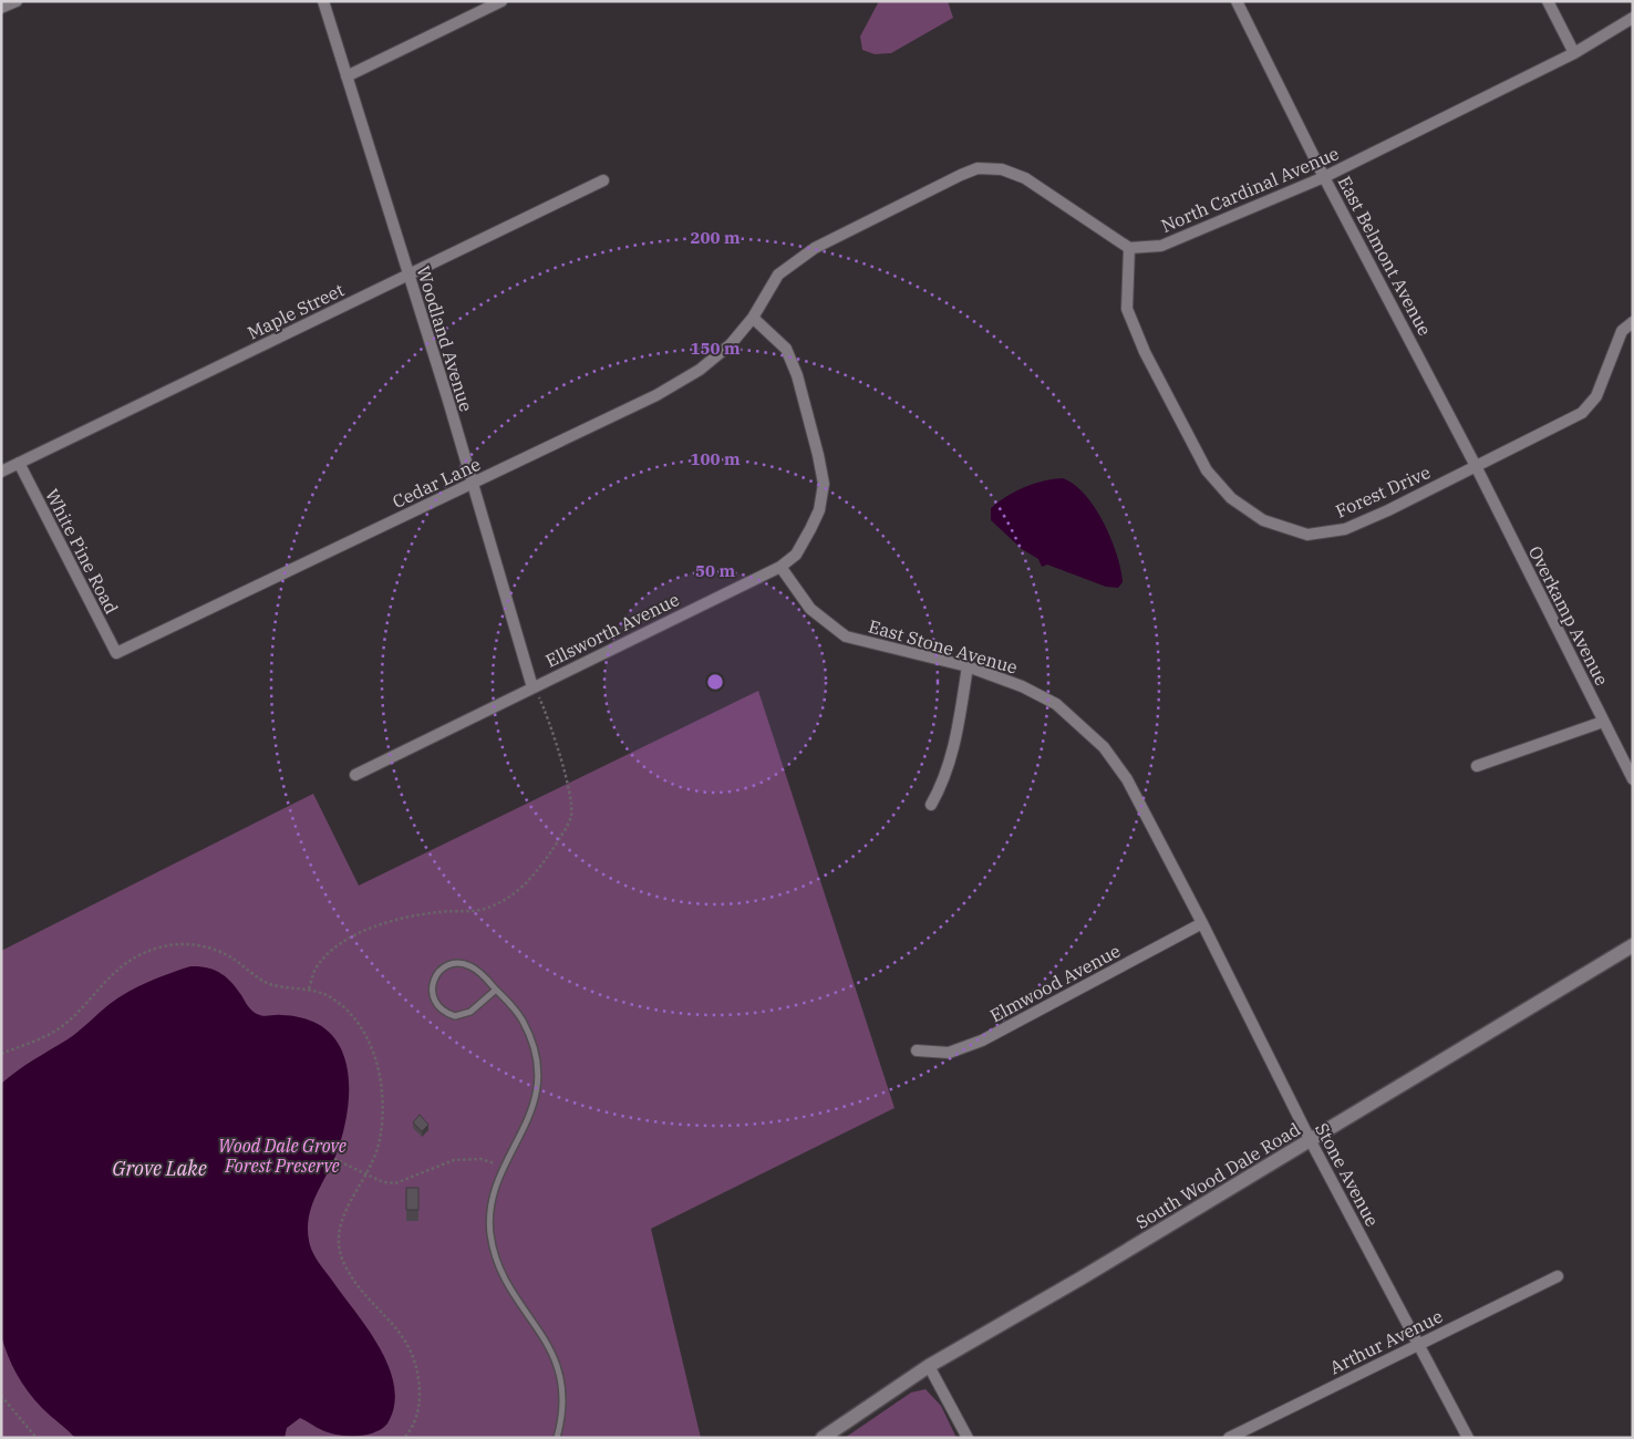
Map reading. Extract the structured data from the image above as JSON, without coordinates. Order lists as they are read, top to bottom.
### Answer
{
  "streets": {
    "main road": ["South Wood Dale Road"],
    "street": [
      "North Cardinal Avenue",
      "East Belmont Avenue",
      "Maple Street",
      "Woodland Avenue",
      "Cedar Lane",
      "Forest Drive",
      "White Pine Road",
      "Overkamp Avenue",
      "Ellsworth Avenue",
      "East Stone Avenue",
      "Elmwood Avenue",
      "Stone Avenue",
      "Arthur Avenue"
    ]
  },
  "crossings": [
    ["North Cardinal Avenue", "East Belmont Avenue"],
    ["North Cardinal Avenue", "Forest Drive"],
    ["East Belmont Avenue", "Forest Drive"],
    ["East Belmont Avenue", "Overkamp Avenue"],
    ["Maple Street", "Woodland Avenue"],
    ["Maple Street", "White Pine Road"],
    ["Woodland Avenue", "Cedar Lane"],
    ["Woodland Avenue", "Ellsworth Avenue"],
    ["Cedar Lane", "White Pine Road"],
    ["Cedar Lane", "Ellsworth Avenue"],
    ["Forest Drive", "Overkamp Avenue"],
    ["Ellsworth Avenue", "East Stone Avenue"],
    ["East Stone Avenue", "Elmwood Avenue"],
    ["East Stone Avenue", "Stone Avenue"],
    ["Elmwood Avenue", "Stone Avenue"],
    ["Stone Avenue", "South Wood Dale Road"],
    ["Stone Avenue", "Arthur Avenue"]
  ],
  "water": ["Grove Lake"],
  "parks": ["Wood Dale Grove Forest Preserve"],
  "rings": [
    "200 m",
    "150 m",
    "100 m",
    "50 m"
  ]
}
